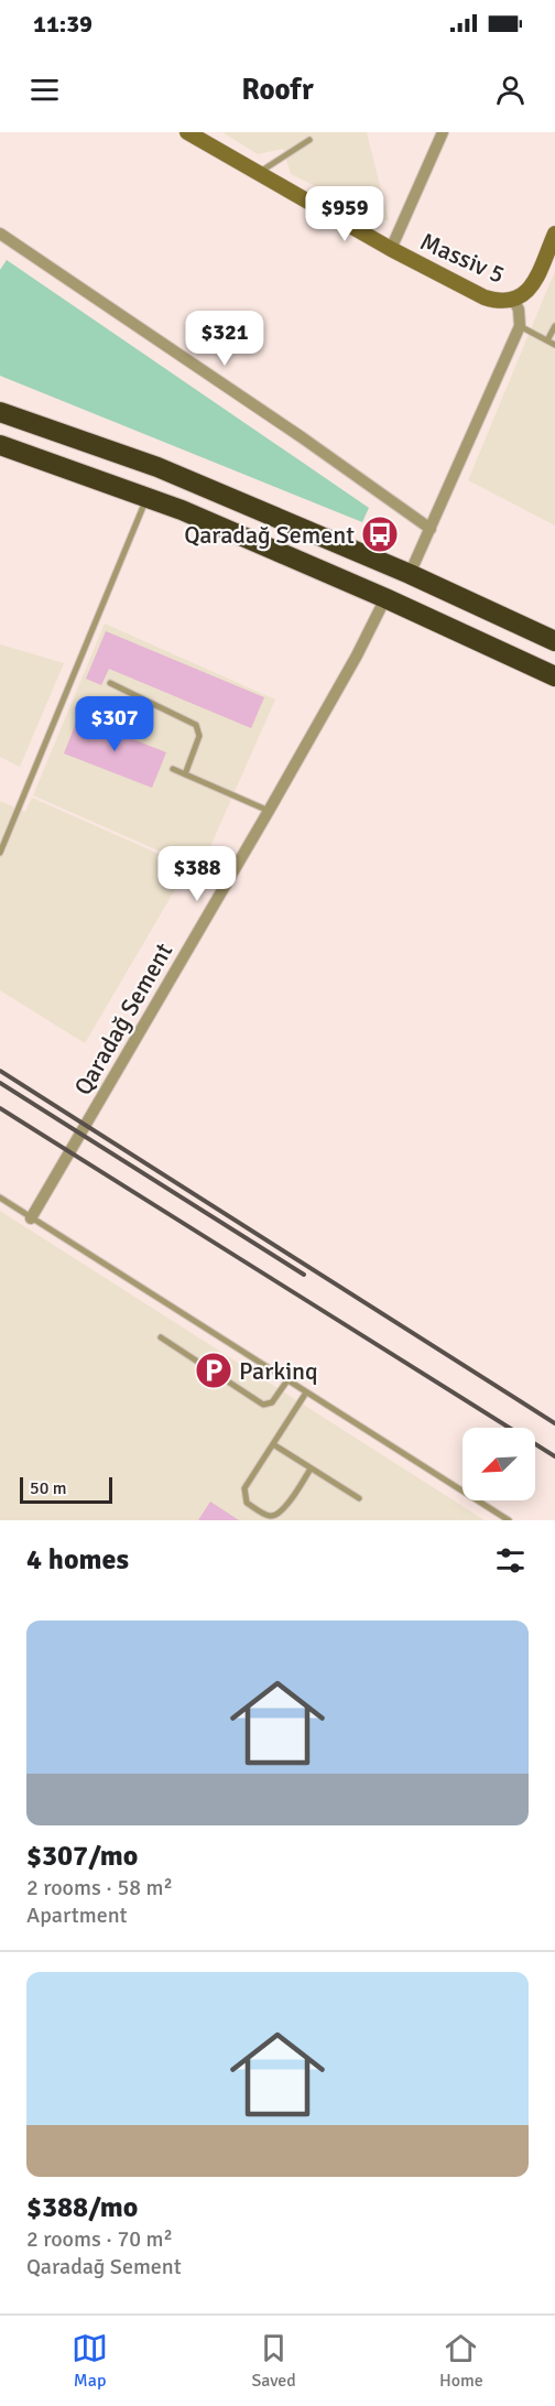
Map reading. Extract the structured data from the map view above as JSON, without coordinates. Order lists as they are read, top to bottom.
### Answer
{
  "streets": {
    "street": ["Massiv 5", "Qaradağ Sement"]
  },
  "places": {
    "bus stop": ["Qaradağ Sement"],
    "parking": ["Parkinq"]
  },
  "scale_bar": "50 m",
  "north": "bottom left",
  "page": {
    "status": "11:39",
    "header": "Roofr",
    "price": [
      "$959",
      "$321",
      "$307",
      "$388"
    ],
    "scale": "50 m",
    "heading": "4 homes",
    "list": [
      {
        "name": "$307/mo",
        "note": "2 rooms · 58 m² · Apartment"
      },
      {
        "name": "$388/mo",
        "note": "2 rooms · 70 m² · Qaradağ Sement"
      }
    ],
    "tabs": ["Map", "Saved", "Home"]
  }
}
